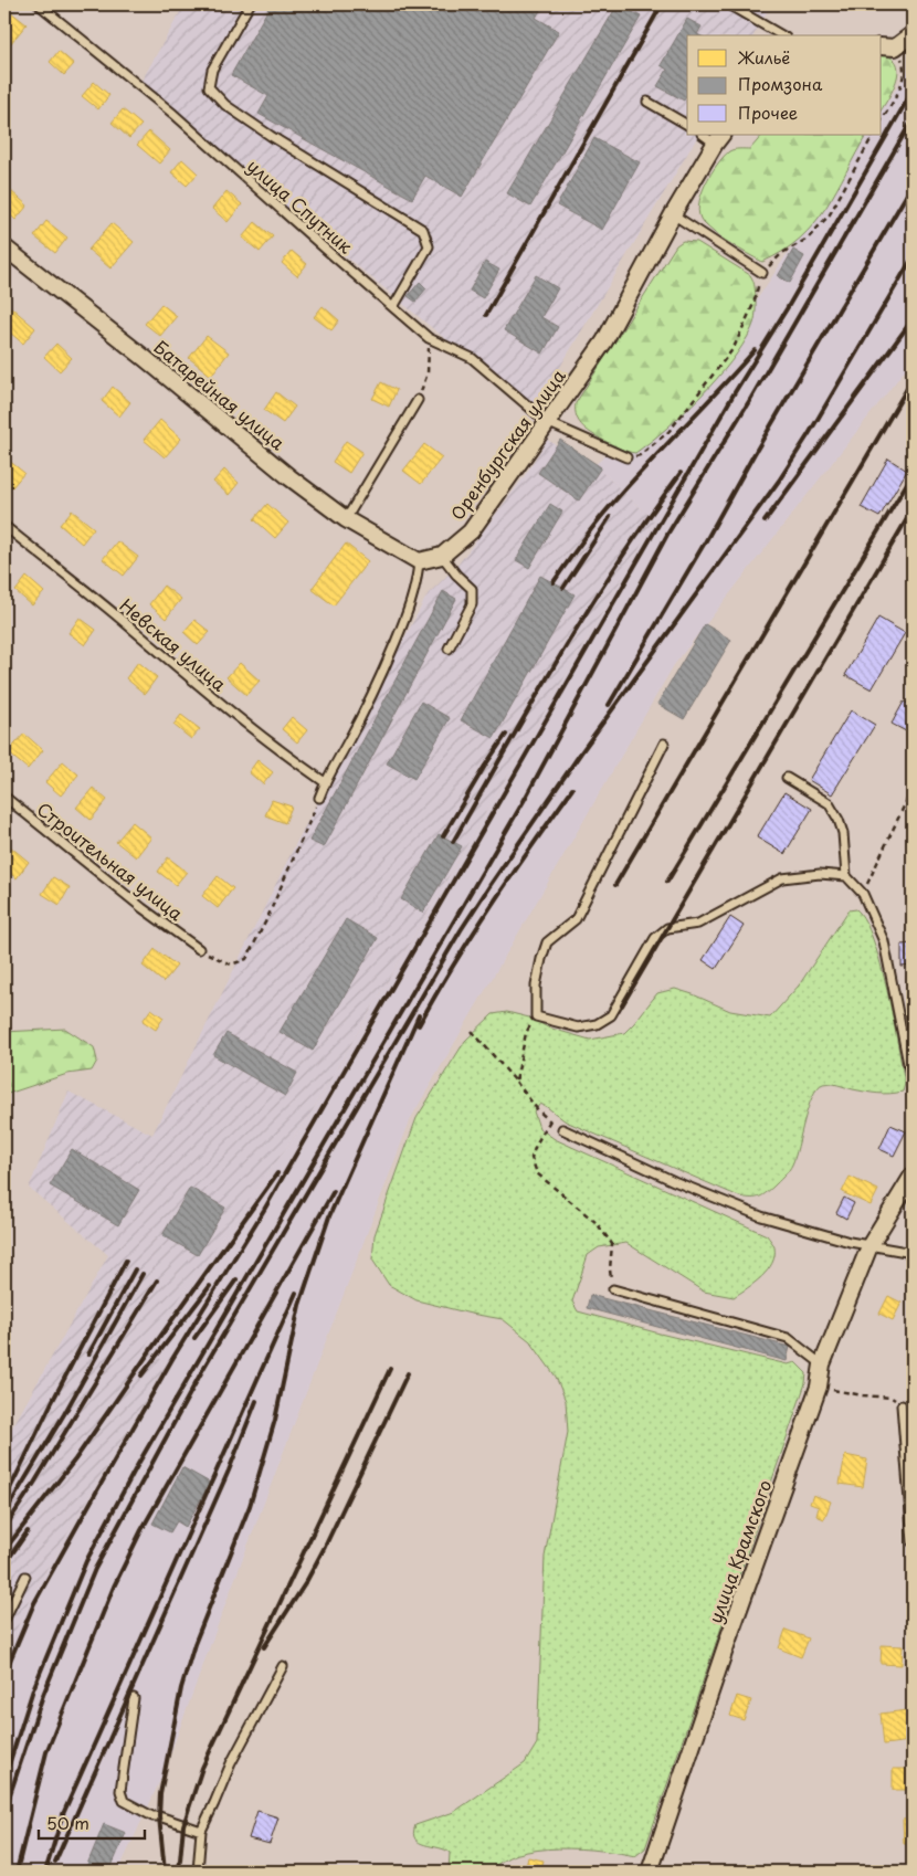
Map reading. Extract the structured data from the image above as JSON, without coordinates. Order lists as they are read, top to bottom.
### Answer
{
  "streets": {
    "street": ["Батарейная улица", "Оренбургская улица", "улица Крамского"],
    "lane": ["улица Спутник", "Невская улица", "Строительная улица"]
  },
  "crossings": [
    ["улица Спутник", "Оренбургская улица"],
    ["Батарейная улица", "Оренбургская улица"]
  ],
  "legend": ["Жильё", "Промзона", "Прочее"],
  "scale_bar": "50 m"
}
